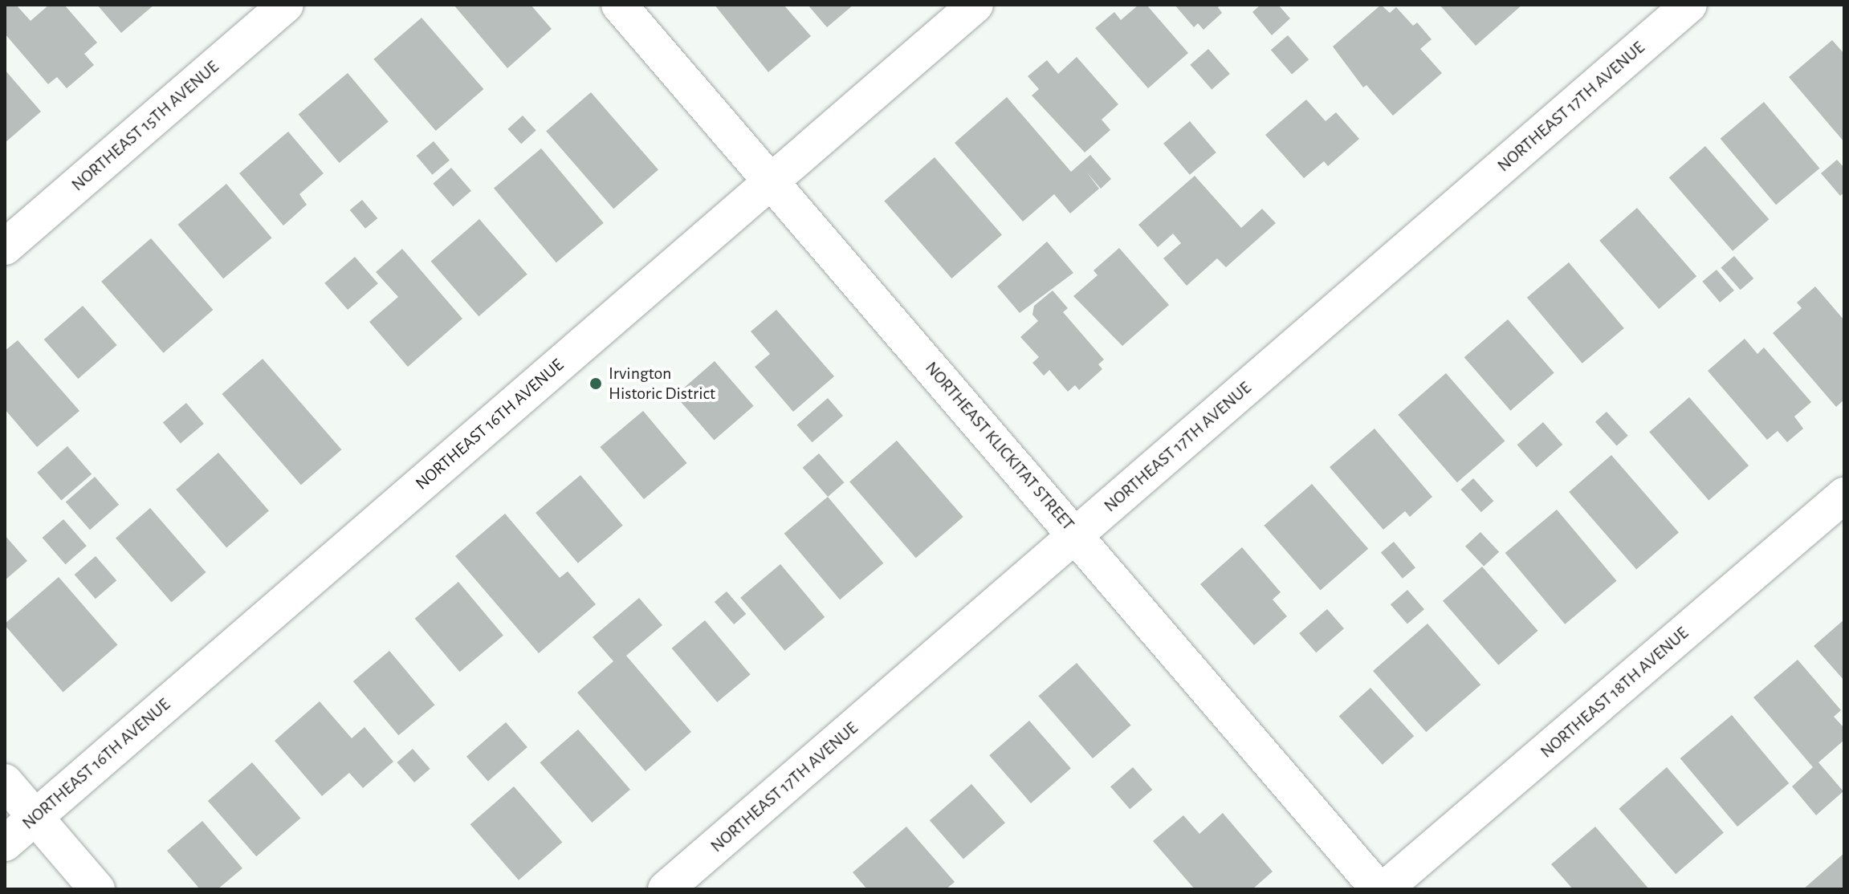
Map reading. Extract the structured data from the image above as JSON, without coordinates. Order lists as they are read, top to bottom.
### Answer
{
  "streets": {
    "street": [
      "NORTHEAST 17TH AVENUE",
      "NORTHEAST 15TH AVENUE",
      "NORTHEAST 16TH AVENUE",
      "NORTHEAST KLICKITAT STREET",
      "NORTHEAST 18TH AVENUE"
    ]
  },
  "crossings": [
    ["NORTHEAST 17TH AVENUE", "NORTHEAST KLICKITAT STREET"],
    ["NORTHEAST 16TH AVENUE", "NORTHEAST KLICKITAT STREET"]
  ],
  "places": ["Irvington Historic District"]
}
